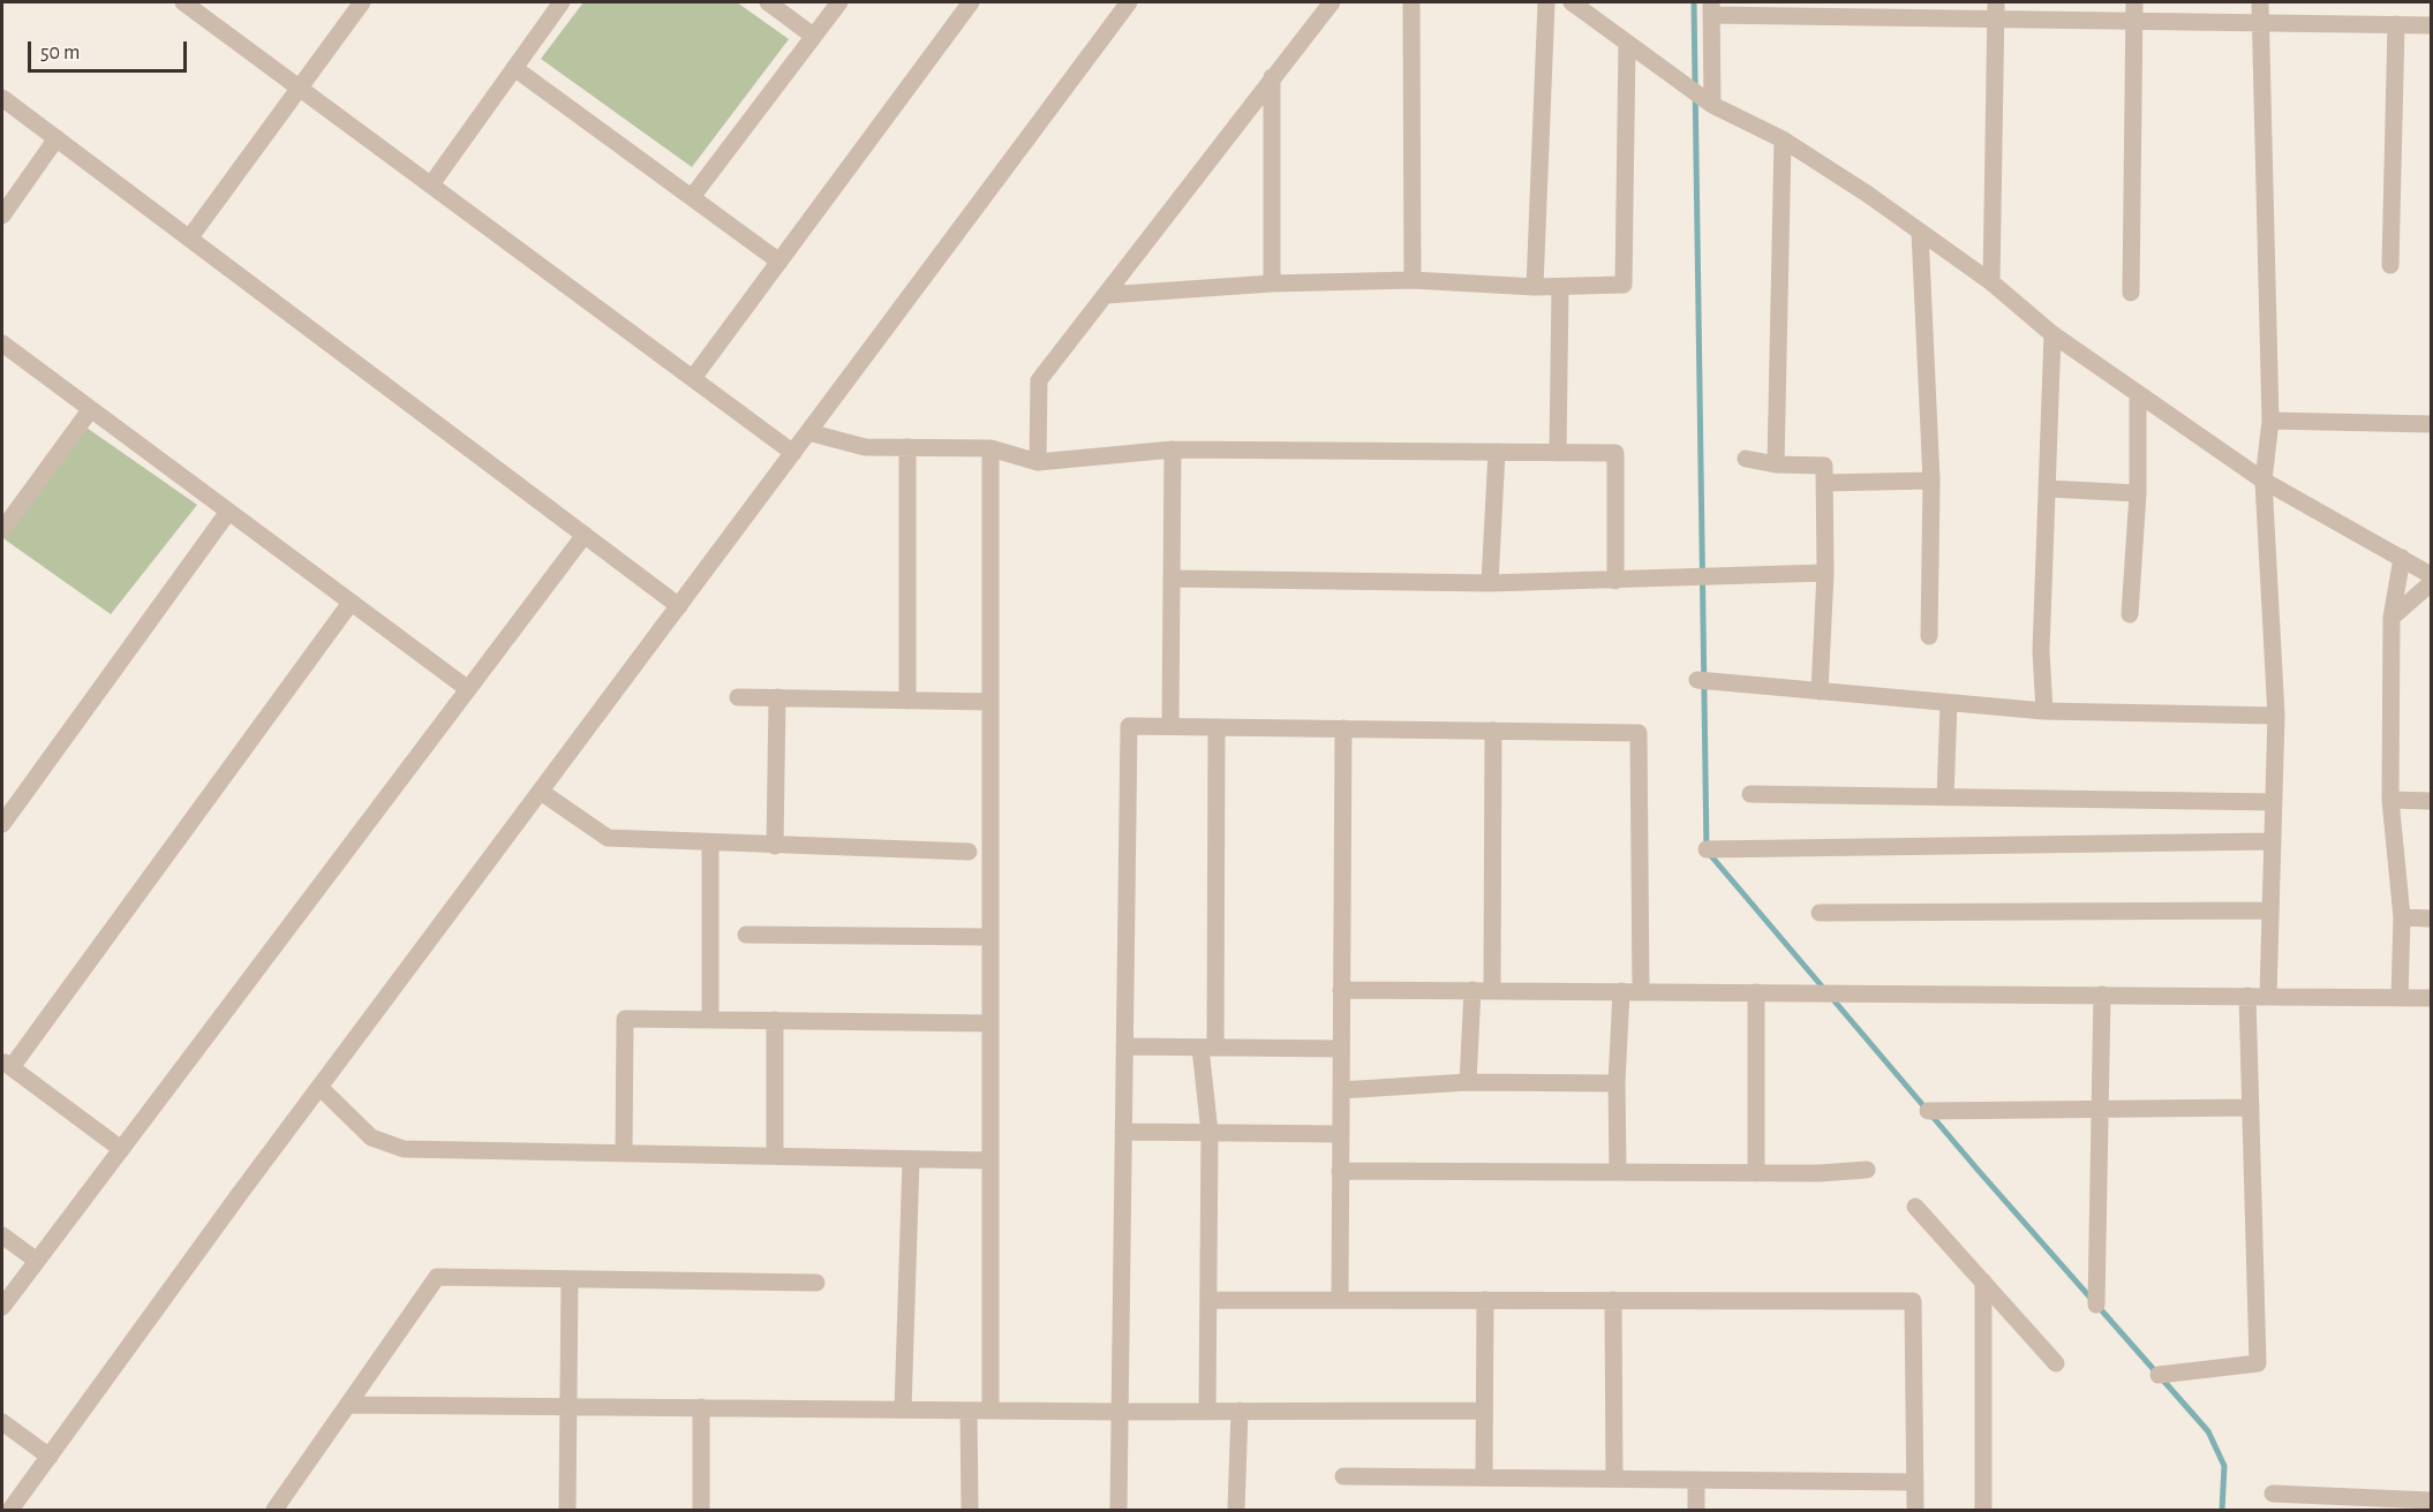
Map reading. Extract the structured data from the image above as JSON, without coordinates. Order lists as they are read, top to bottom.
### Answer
{
  "scale_bar": "50 m"
}
